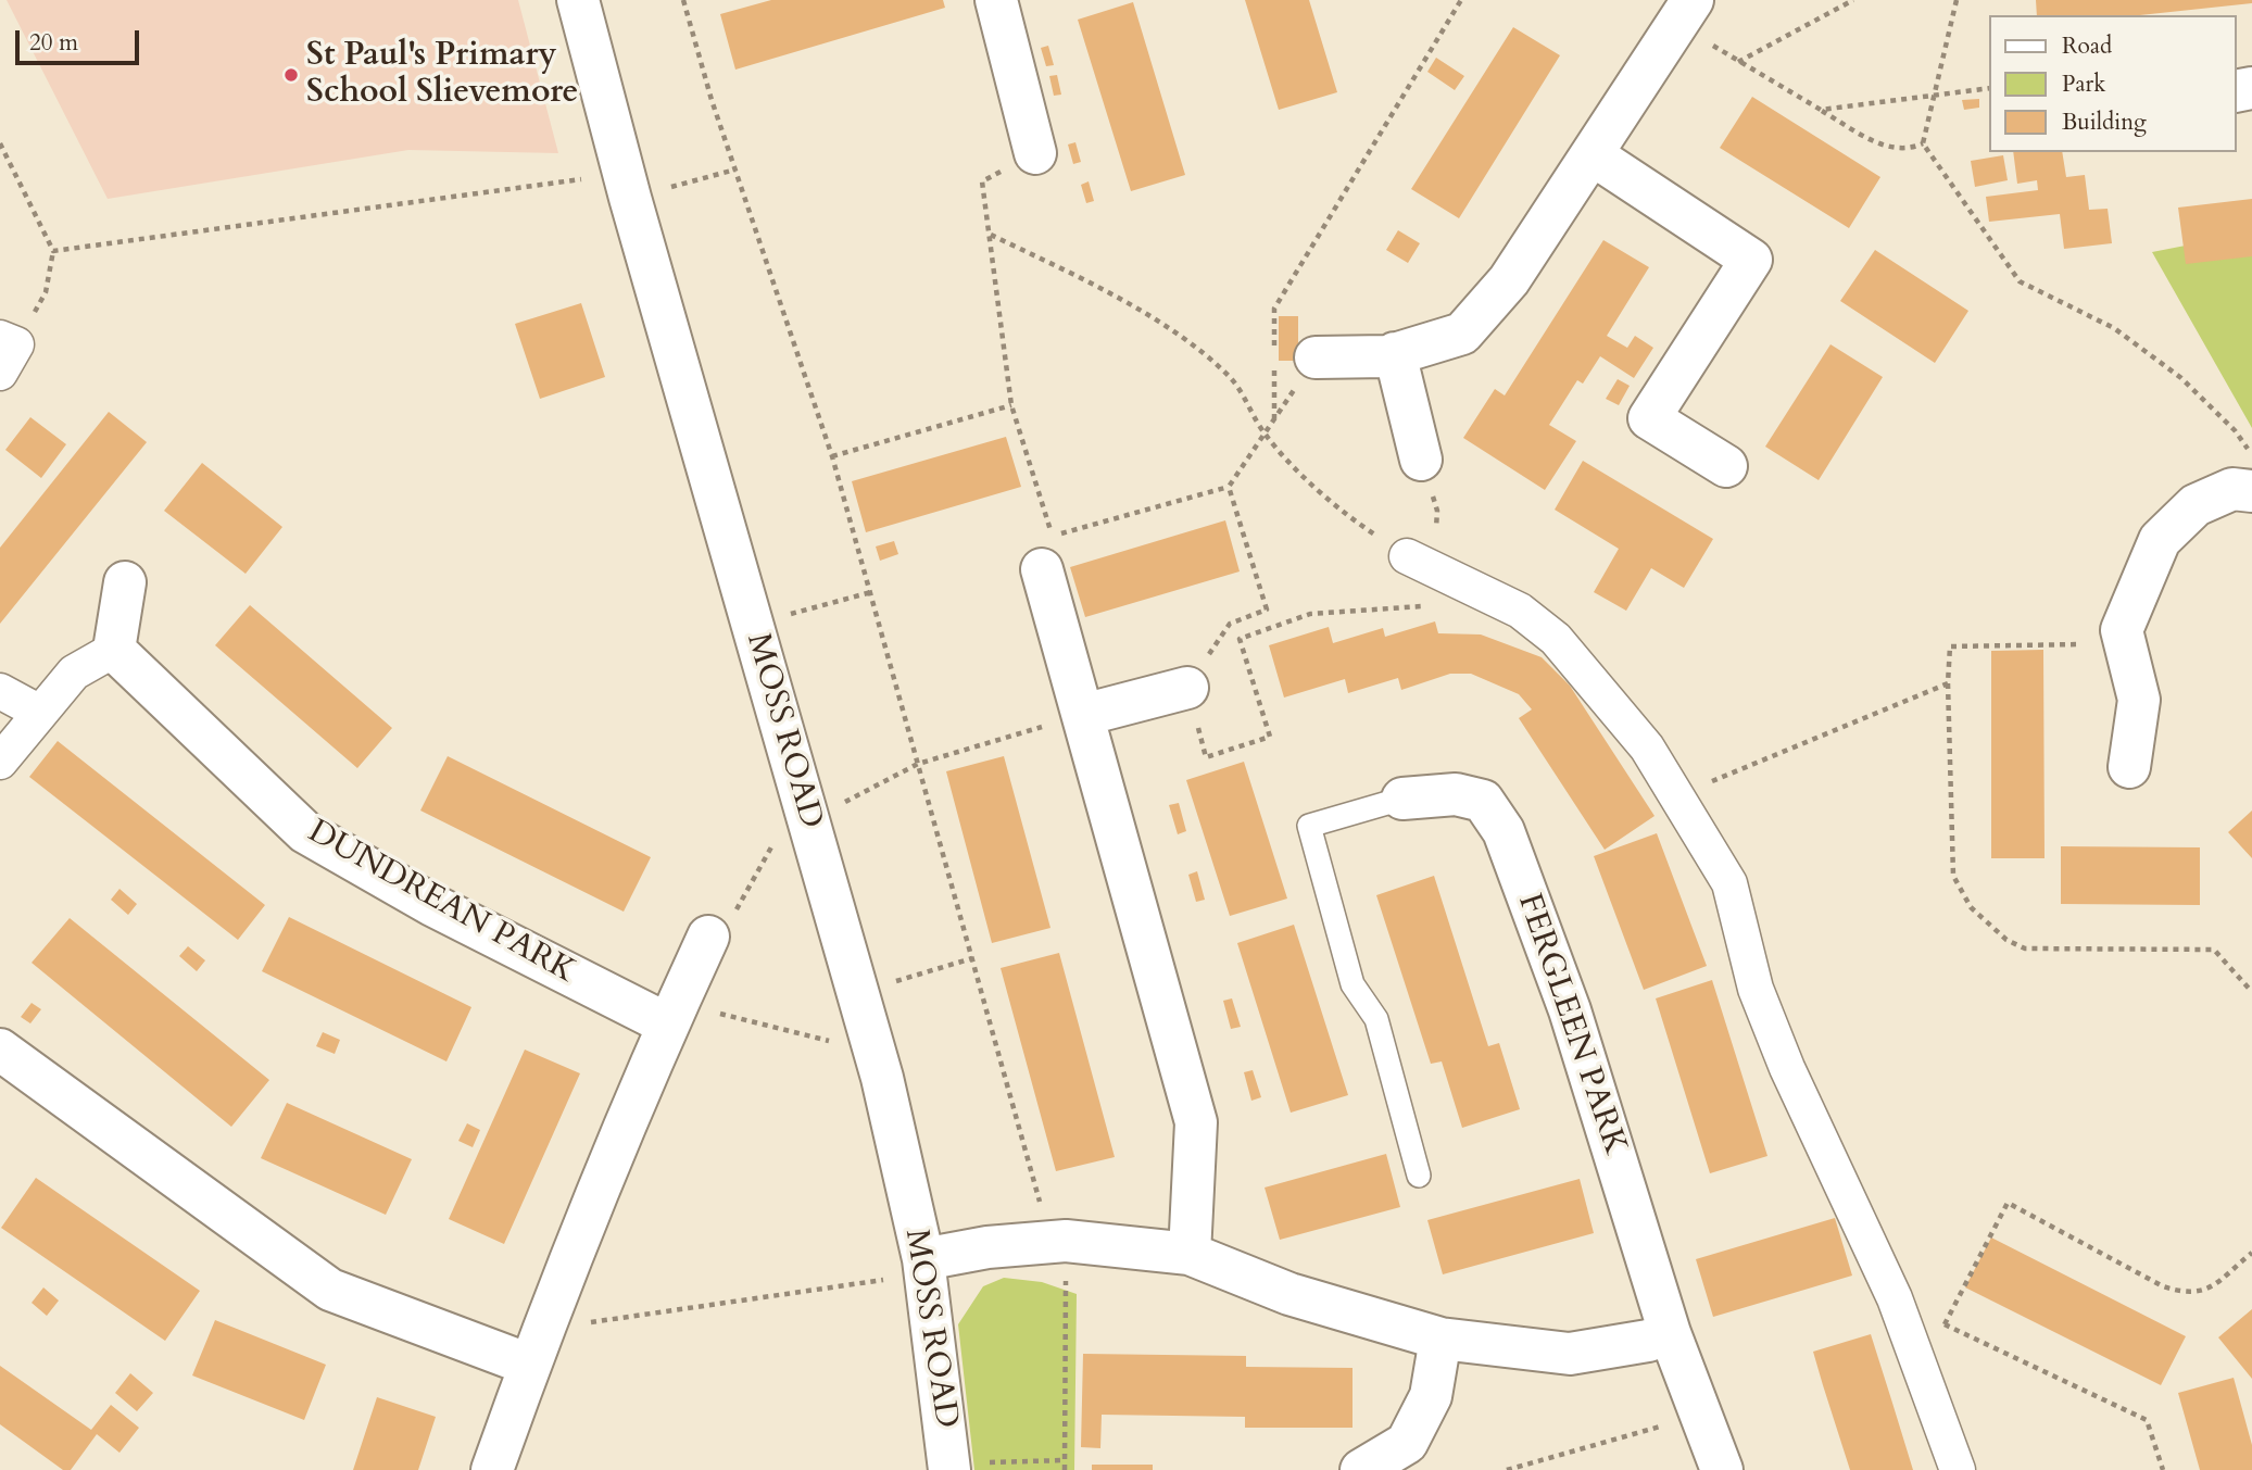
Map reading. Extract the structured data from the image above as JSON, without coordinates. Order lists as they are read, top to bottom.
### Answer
{
  "streets": {
    "street": ["MOSS ROAD", "DUNDREAN PARK", "FERGLEEN PARK"]
  },
  "places": ["St Paul's Primary School Slievemore"],
  "legend": ["Road", "Park", "Building"],
  "scale_bar": "20 m"
}
